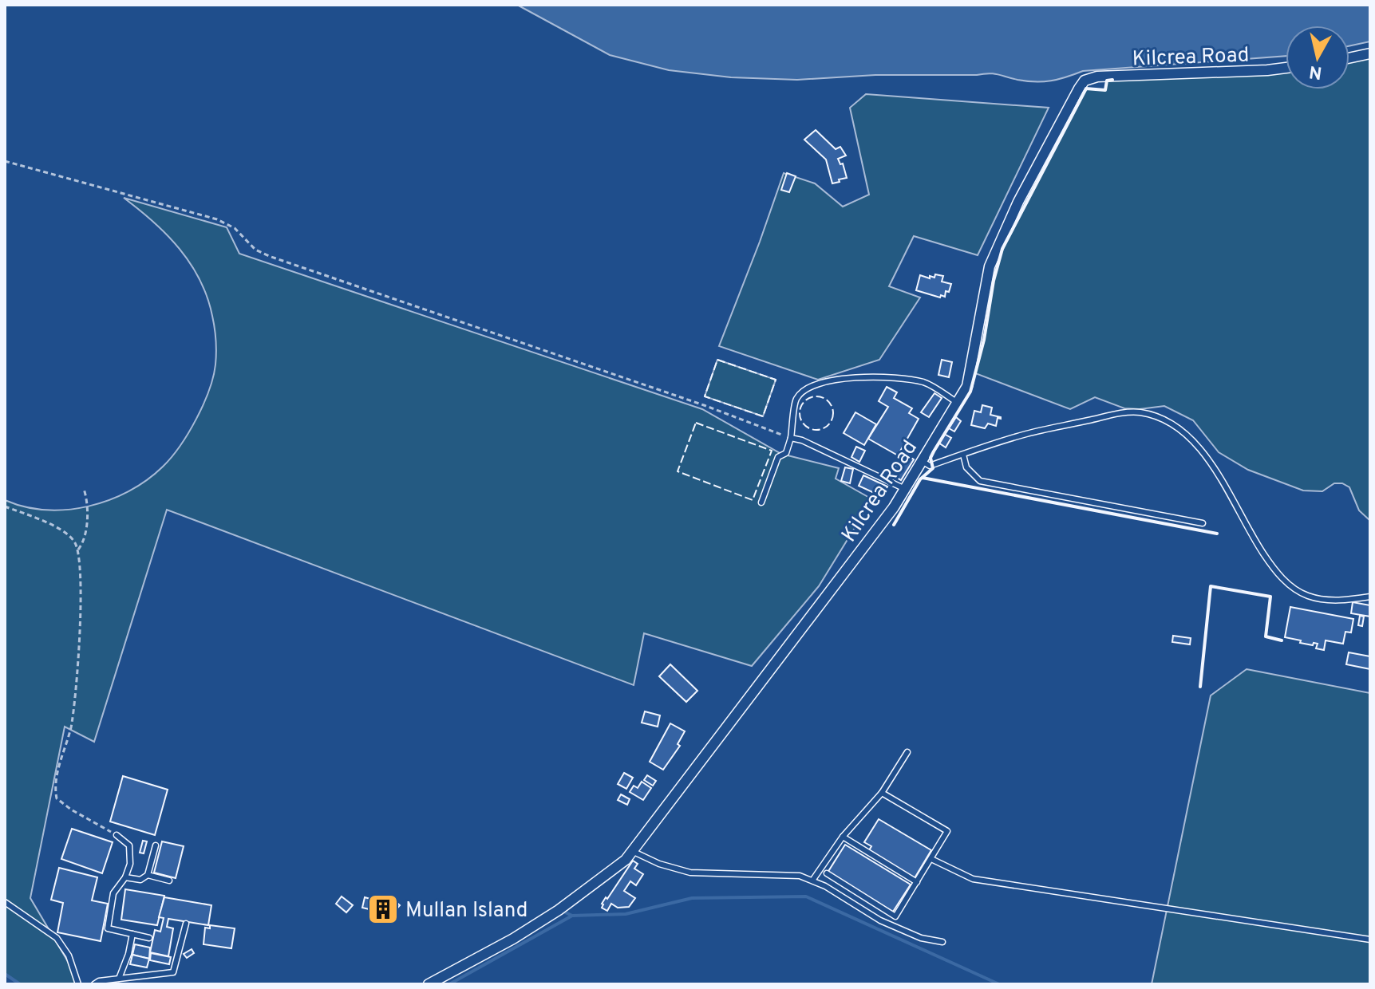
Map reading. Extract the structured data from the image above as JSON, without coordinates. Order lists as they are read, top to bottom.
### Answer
{
  "streets": {
    "street": ["Kilcrea Road"]
  },
  "places": {
    "building": ["Mullan Island"]
  },
  "north": "bottom"
}
